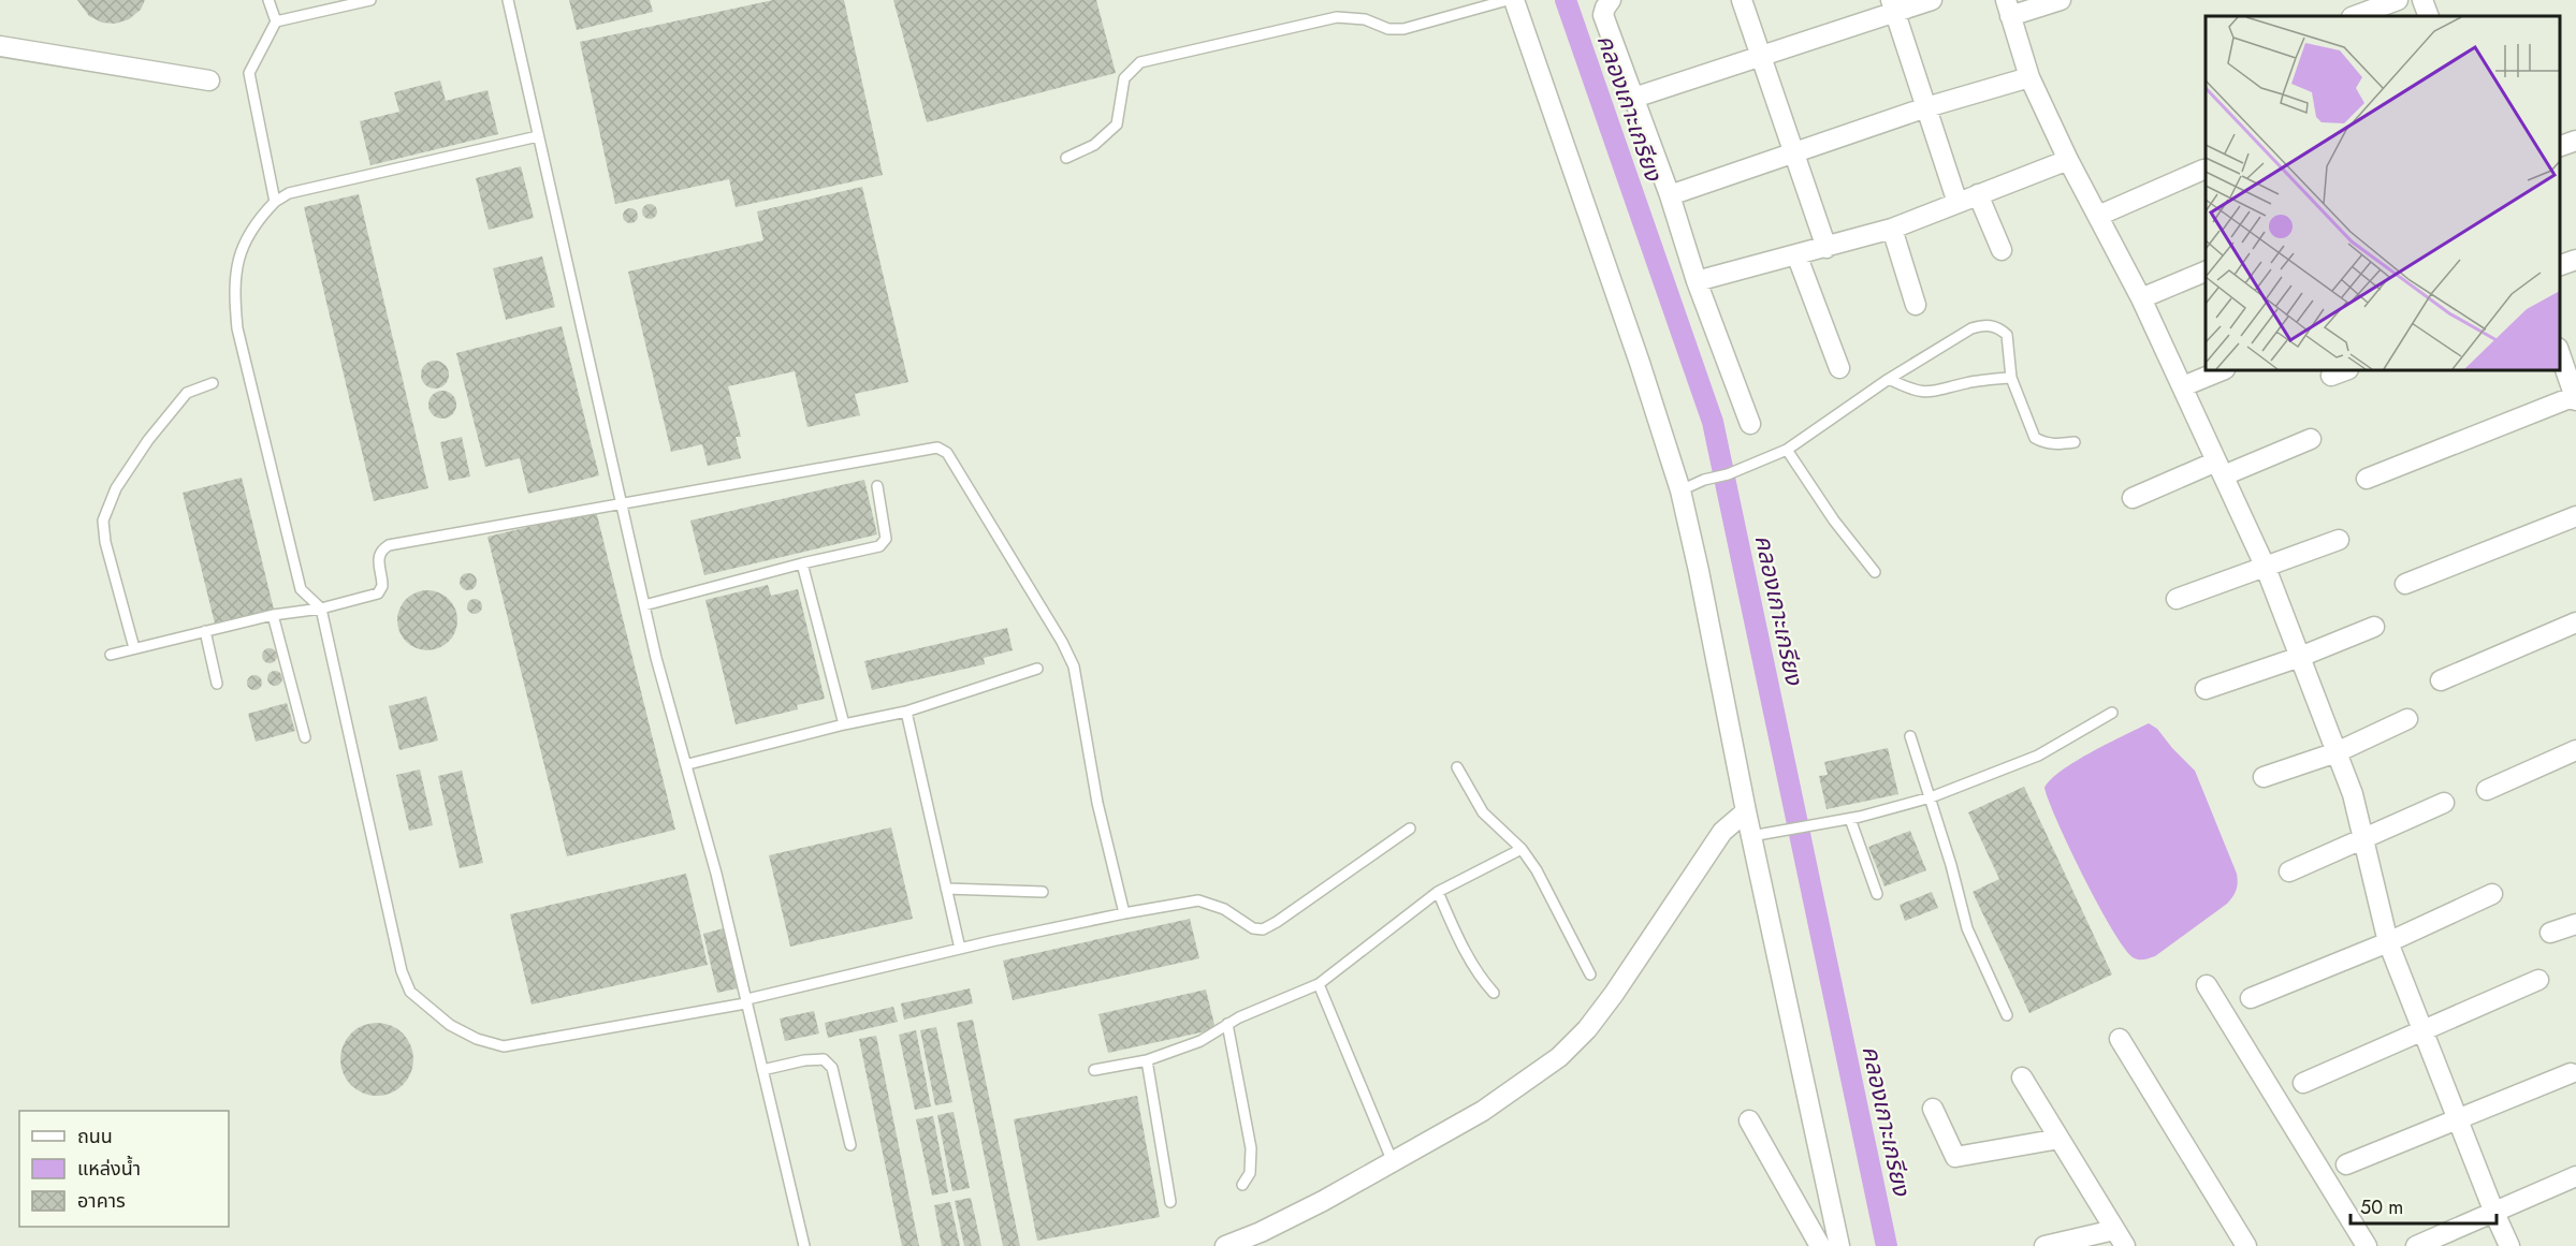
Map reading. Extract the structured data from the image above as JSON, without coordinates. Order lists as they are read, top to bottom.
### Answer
{
  "water": ["คลองเกาะเกรียง"],
  "legend": ["ถนน", "แหล่งน้ำ", "อาคาร"],
  "scale_bar": "50 m"
}
